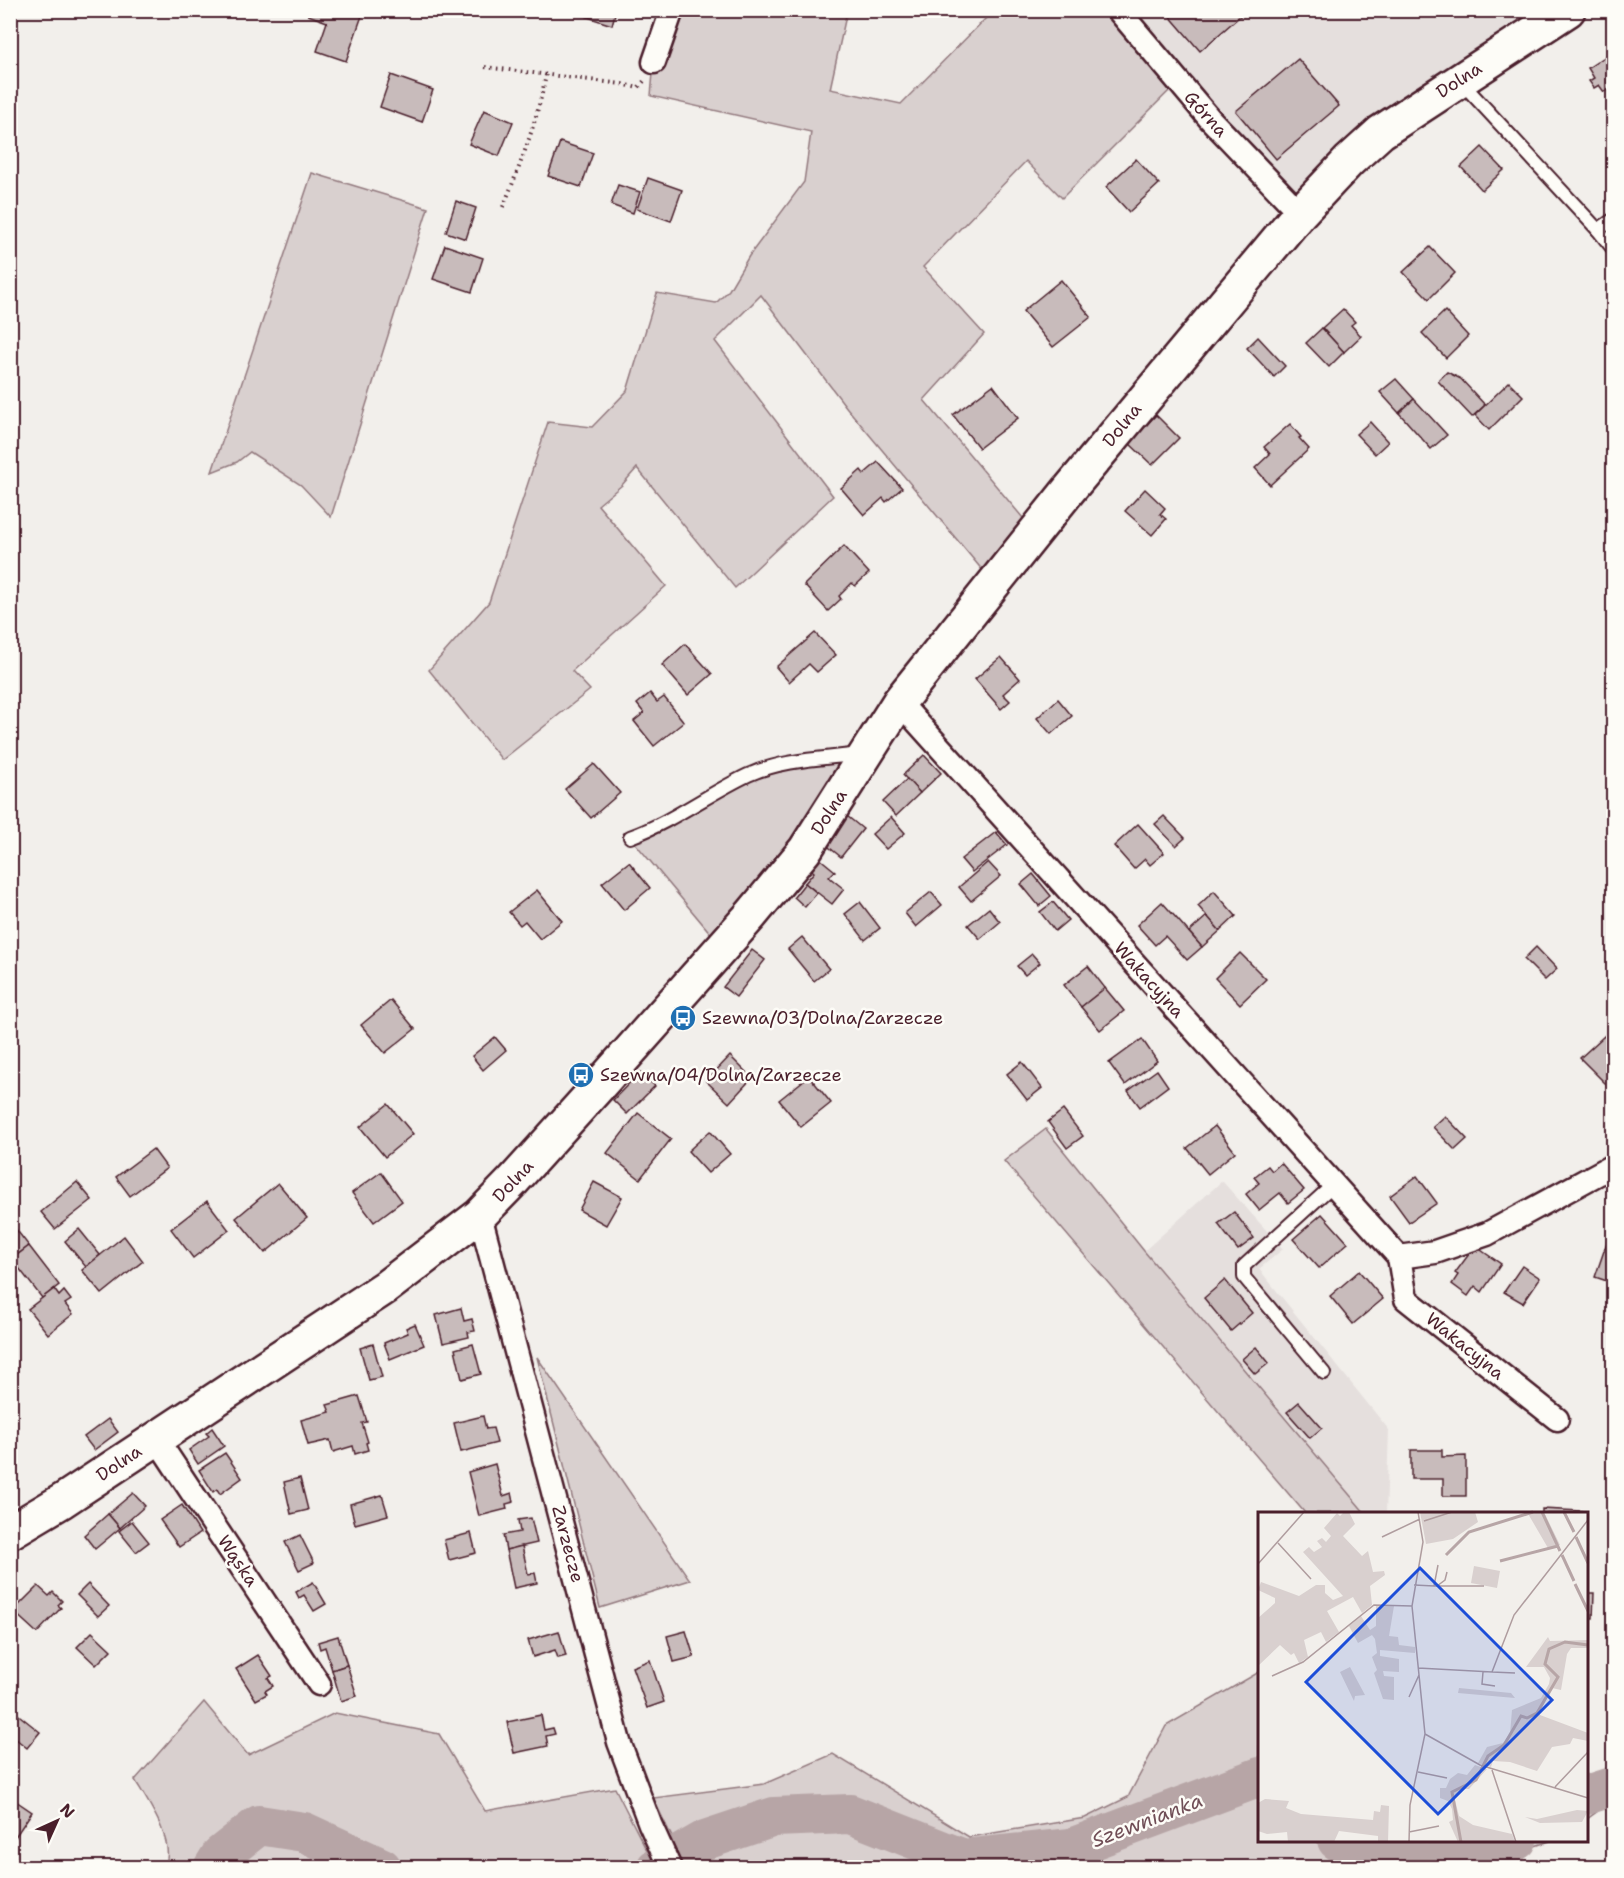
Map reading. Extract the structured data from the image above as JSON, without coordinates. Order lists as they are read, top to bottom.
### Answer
{
  "streets": {
    "street": [
      "Dolna",
      "Górna",
      "Wakacyjna",
      "Zarzecze",
      "Wąska"
    ]
  },
  "crossings": [
    ["Dolna", "Górna"],
    ["Dolna", "Wakacyjna"],
    ["Dolna", "Zarzecze"],
    ["Dolna", "Wąska"]
  ],
  "water": ["Szewnianka"],
  "places": {
    "bus stop": ["Szewna/03/Dolna/Zarzecze", "Szewna/04/Dolna/Zarzecze"]
  },
  "north": "top right"
}
